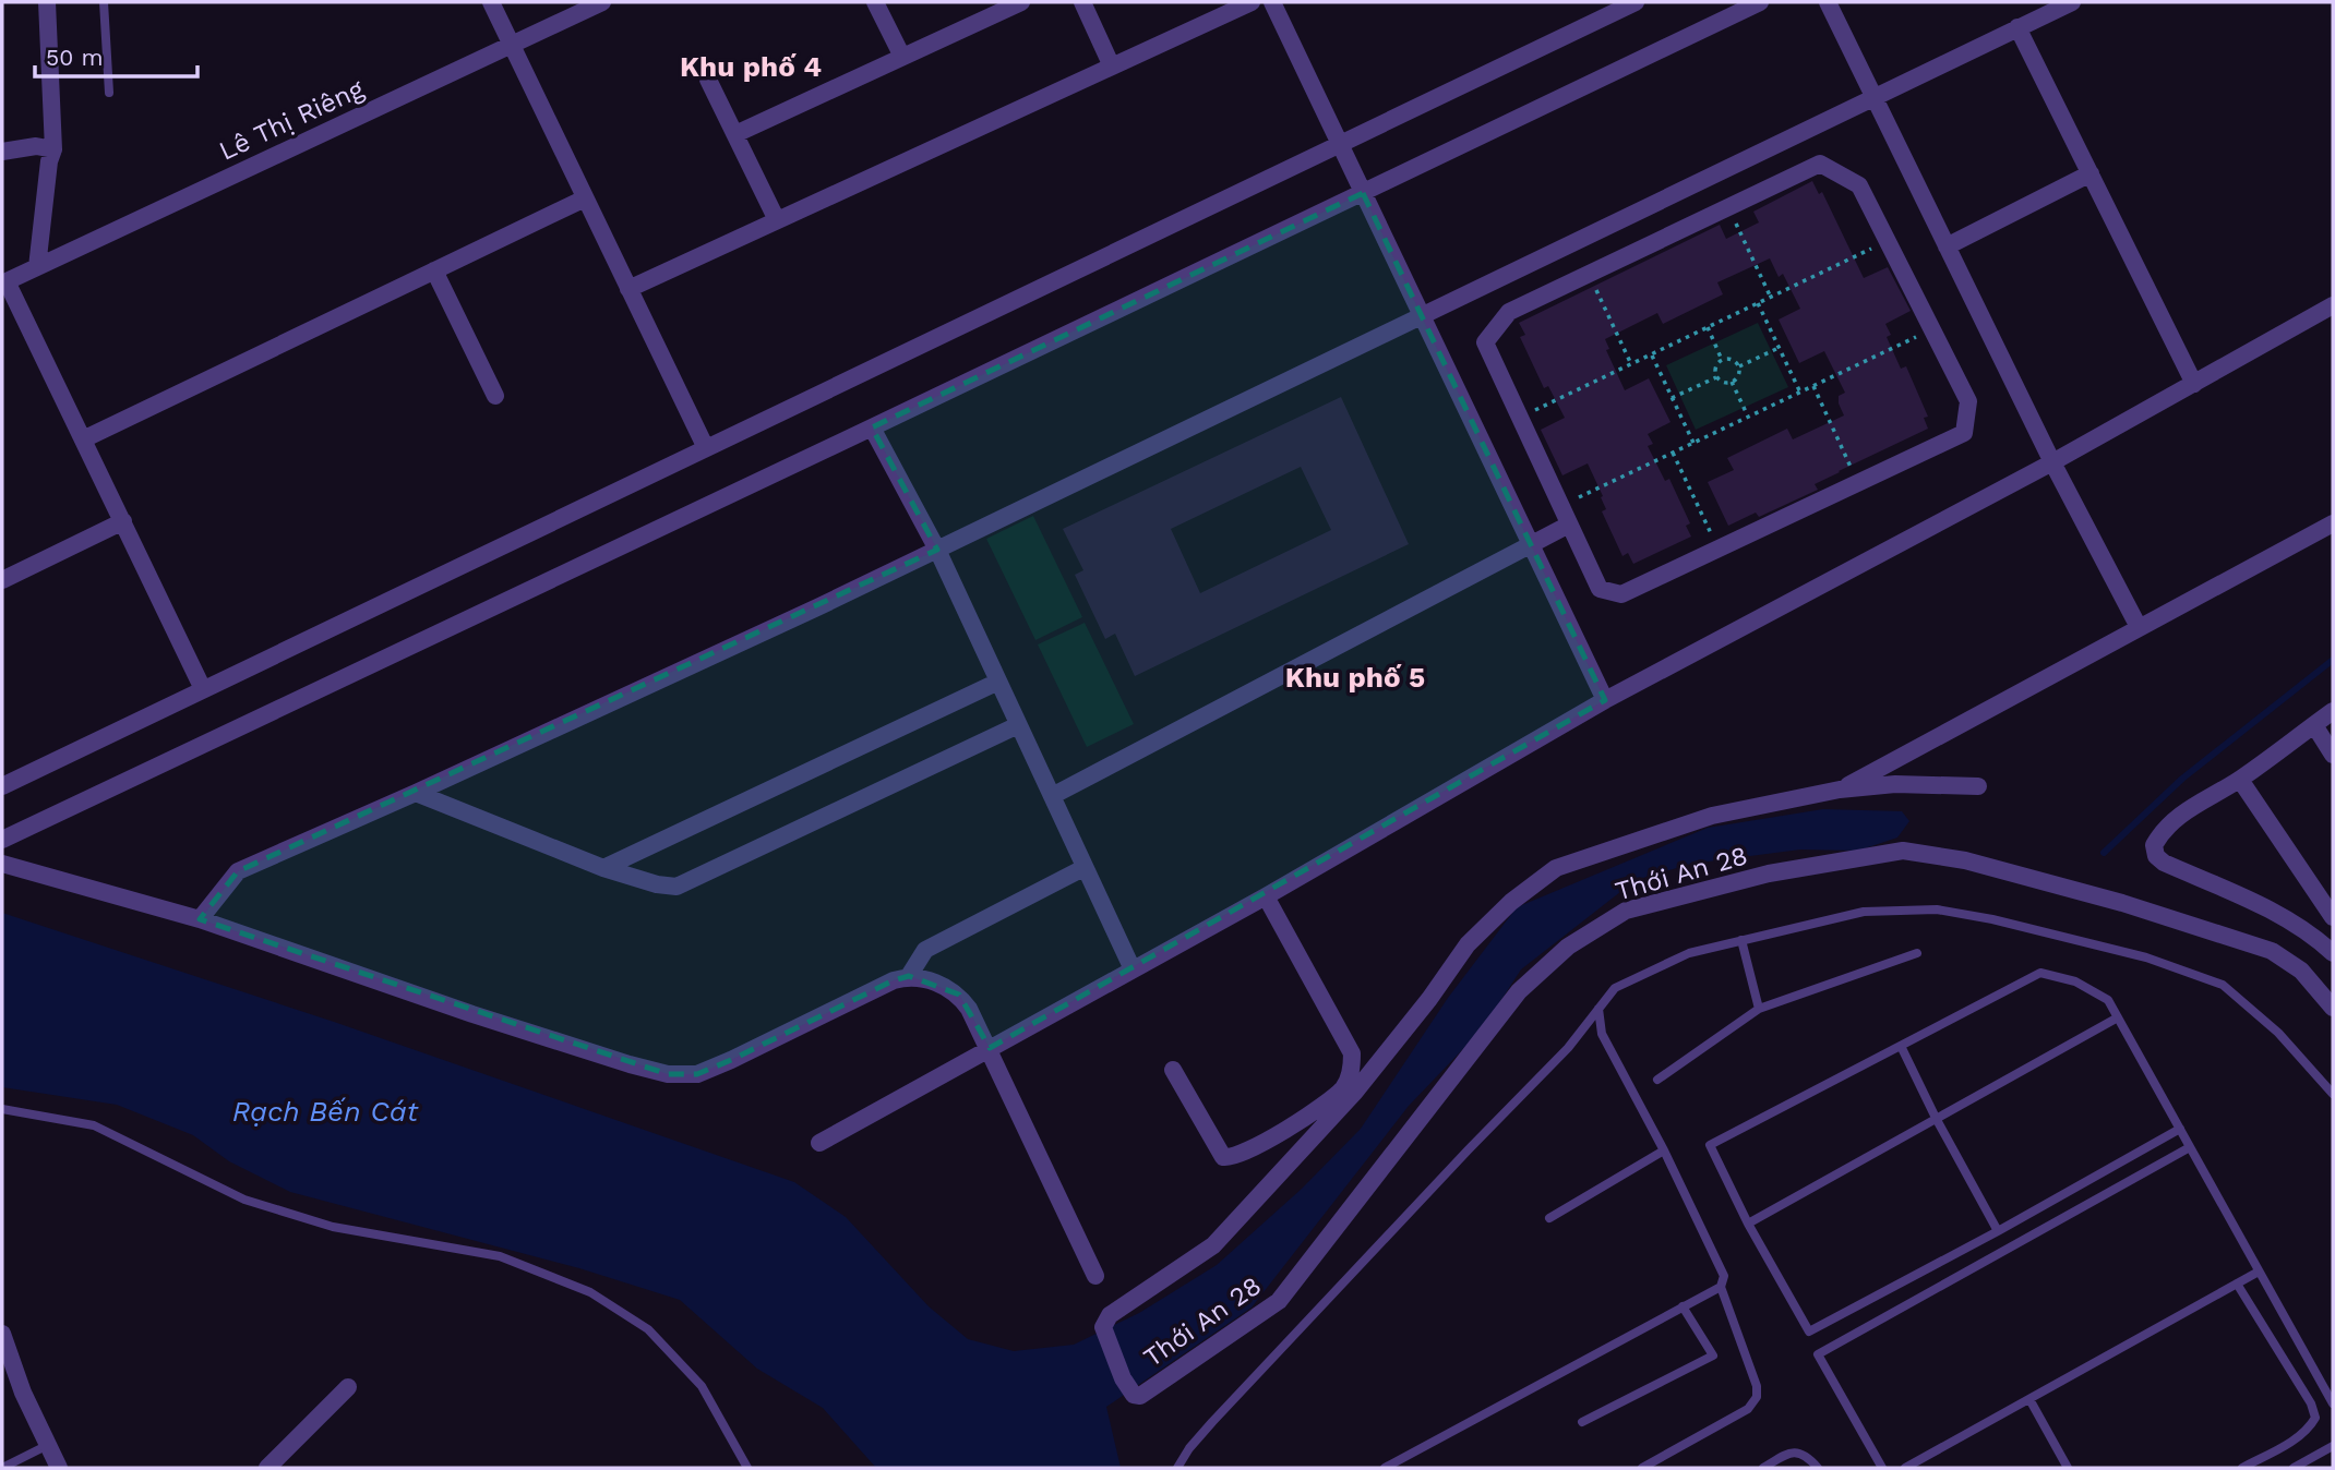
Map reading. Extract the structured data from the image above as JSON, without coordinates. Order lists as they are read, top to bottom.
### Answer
{
  "streets": {
    "street": ["Lê Thị Riêng", "Thới An 28"]
  },
  "districts": ["Khu phố 4", "Khu phố 5"],
  "water": ["Rạch Bến Cát"],
  "scale_bar": "50 m"
}
